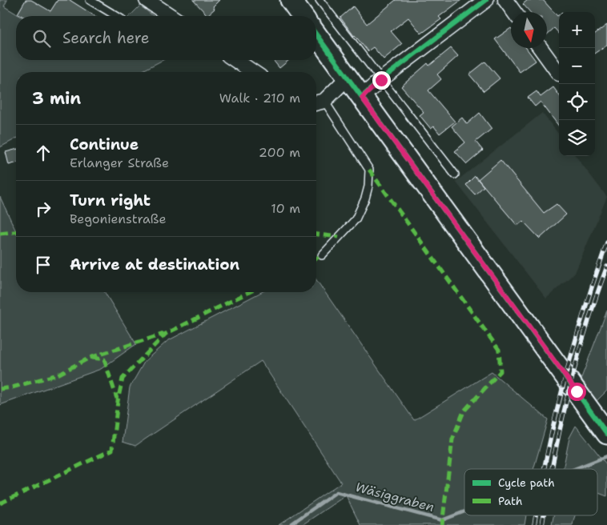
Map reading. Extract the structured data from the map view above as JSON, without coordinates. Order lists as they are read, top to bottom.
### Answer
{
  "water": ["Wäsiggraben"],
  "legend": ["Cycle path", "Path"],
  "north": "bottom",
  "page": {
    "map_buttons": ["+", "−"],
    "search": "Search here",
    "heading": ["3 min", "Walk · 210 m"],
    "list": [
      ["Continue", "Erlanger Straße", "200 m"],
      ["Turn right", "Begonienstraße", "10 m"],
      "Arrive at destination"
    ]
  }
}
